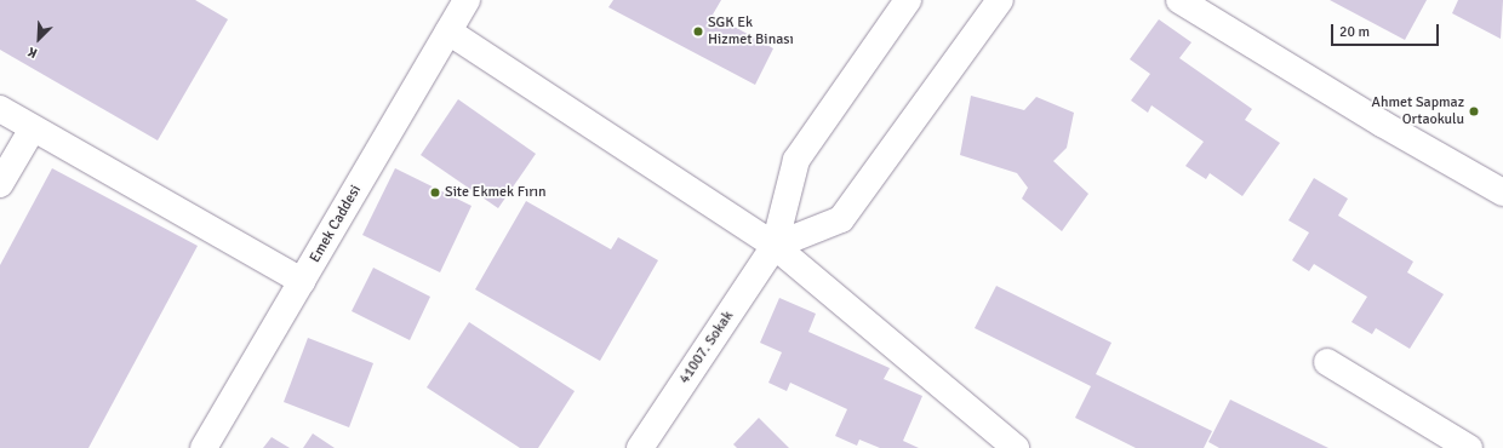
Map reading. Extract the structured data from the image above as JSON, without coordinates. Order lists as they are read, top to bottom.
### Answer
{
  "streets": {
    "street": ["Emek Caddesi", "41007. Sokak"]
  },
  "places": ["SGK Ek Hizmet Binası", "Ahmet Sapmaz Ortaokulu", "Site Ekmek Fırın"],
  "scale_bar": "20 m",
  "north": "bottom left"
}
